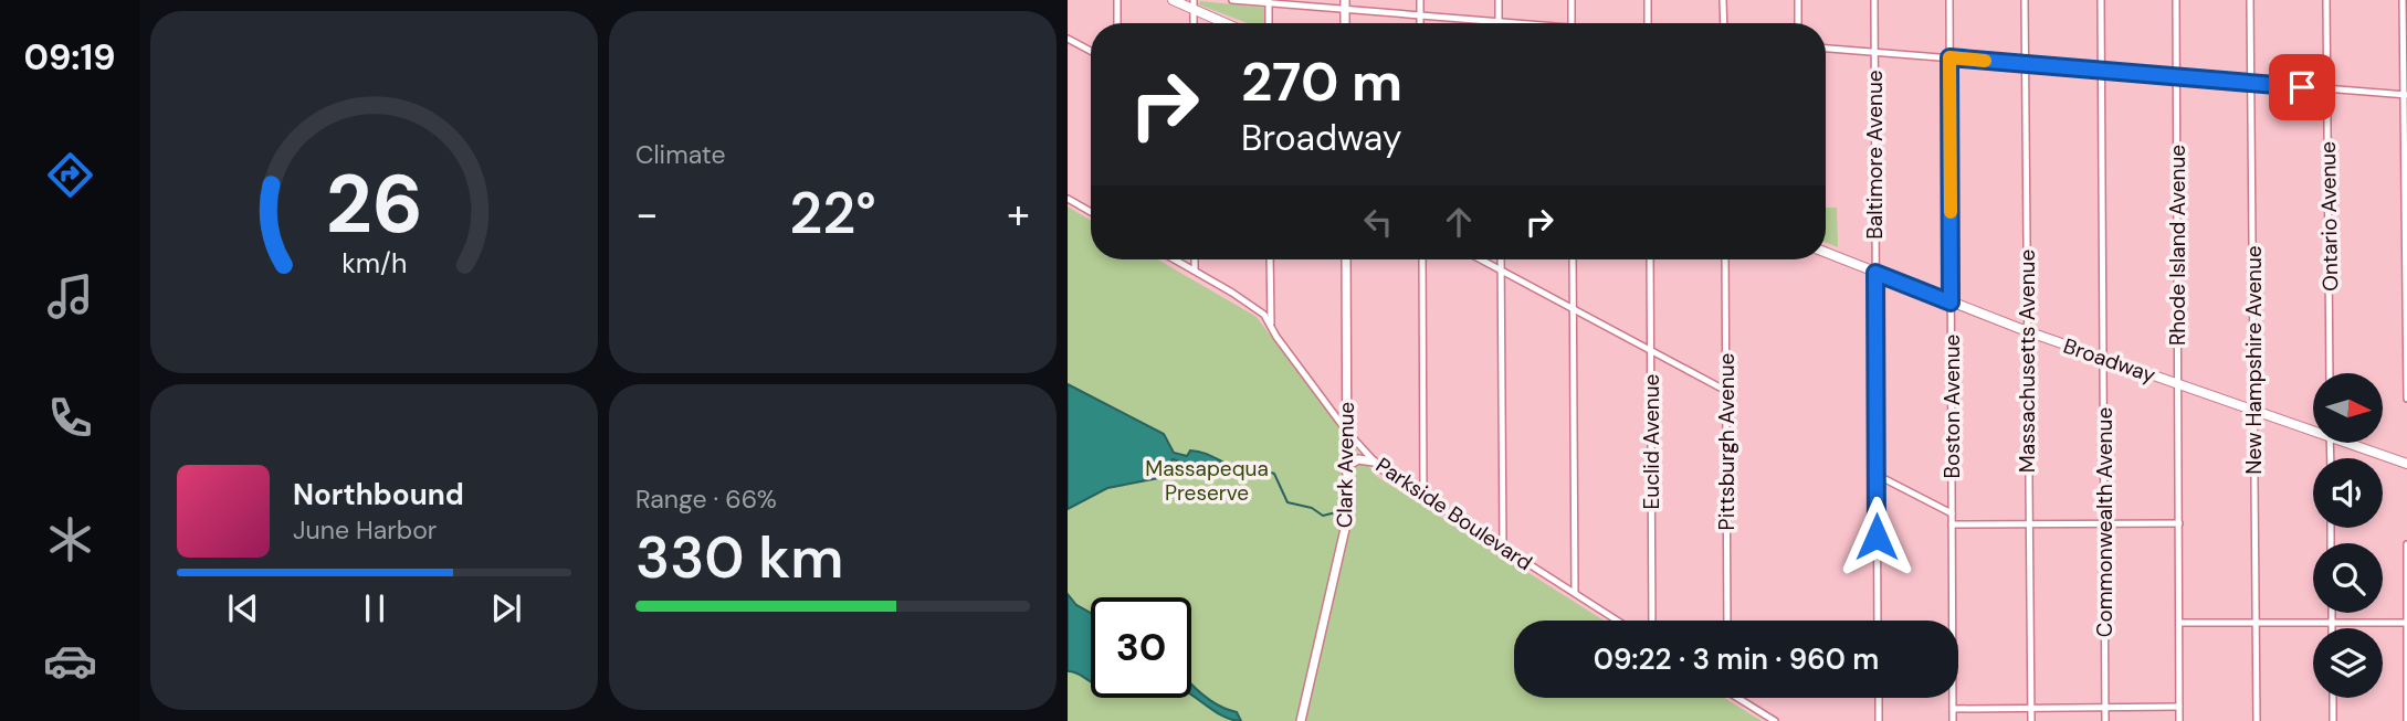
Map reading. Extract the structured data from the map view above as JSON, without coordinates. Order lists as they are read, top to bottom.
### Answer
{
  "streets": {
    "main road": ["Broadway"],
    "street": [
      "Baltimore Avenue",
      "Ontario Avenue",
      "Rhode Island Avenue",
      "New Hampshire Avenue",
      "Massachusetts Avenue",
      "Boston Avenue",
      "Euclid Avenue",
      "Pittsburgh Avenue",
      "Clark Avenue",
      "Parkside Boulevard",
      "Commonwealth Avenue"
    ]
  },
  "crossings": [
    ["Baltimore Avenue", "Broadway"],
    ["Rhode Island Avenue", "Broadway"],
    ["Broadway", "New Hampshire Avenue"],
    ["Broadway", "Massachusetts Avenue"],
    ["Broadway", "Boston Avenue"],
    ["Broadway", "Commonwealth Avenue"],
    ["Clark Avenue", "Parkside Boulevard"]
  ],
  "parks": ["Massapequa Preserve"],
  "north": "right",
  "page": {
    "tabs": "09:19",
    "tile": [
      "Climate",
      ["Range · 66%", "330 km"]
    ],
    "turn": ["270 m", "Broadway"],
    "heat": ["−", "22°", "+"],
    "song": ["Northbound", "June Harbor"],
    "limit": "30",
    "trip": "09:22 · 3 min · 960 m",
    "gauge": ["26", "km/h"]
  }
}
